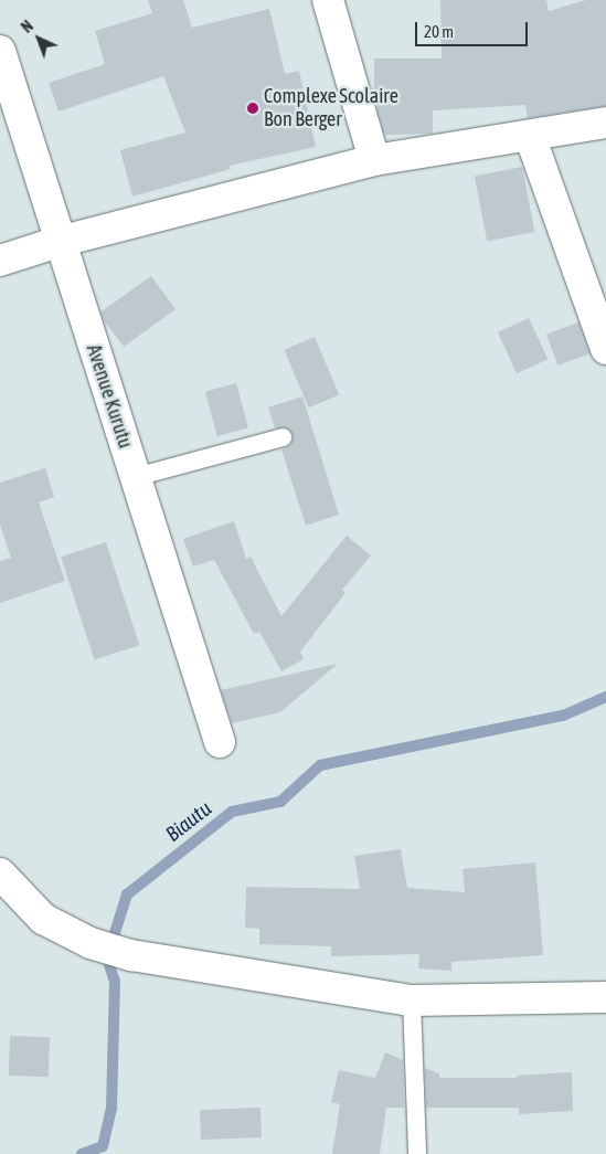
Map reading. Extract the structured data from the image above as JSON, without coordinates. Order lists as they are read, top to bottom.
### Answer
{
  "streets": {
    "street": ["Avenue Kurutu"]
  },
  "water": ["Biautu"],
  "places": ["Complexe Scolaire Bon Berger"],
  "scale_bar": "20 m",
  "north": "top left"
}
